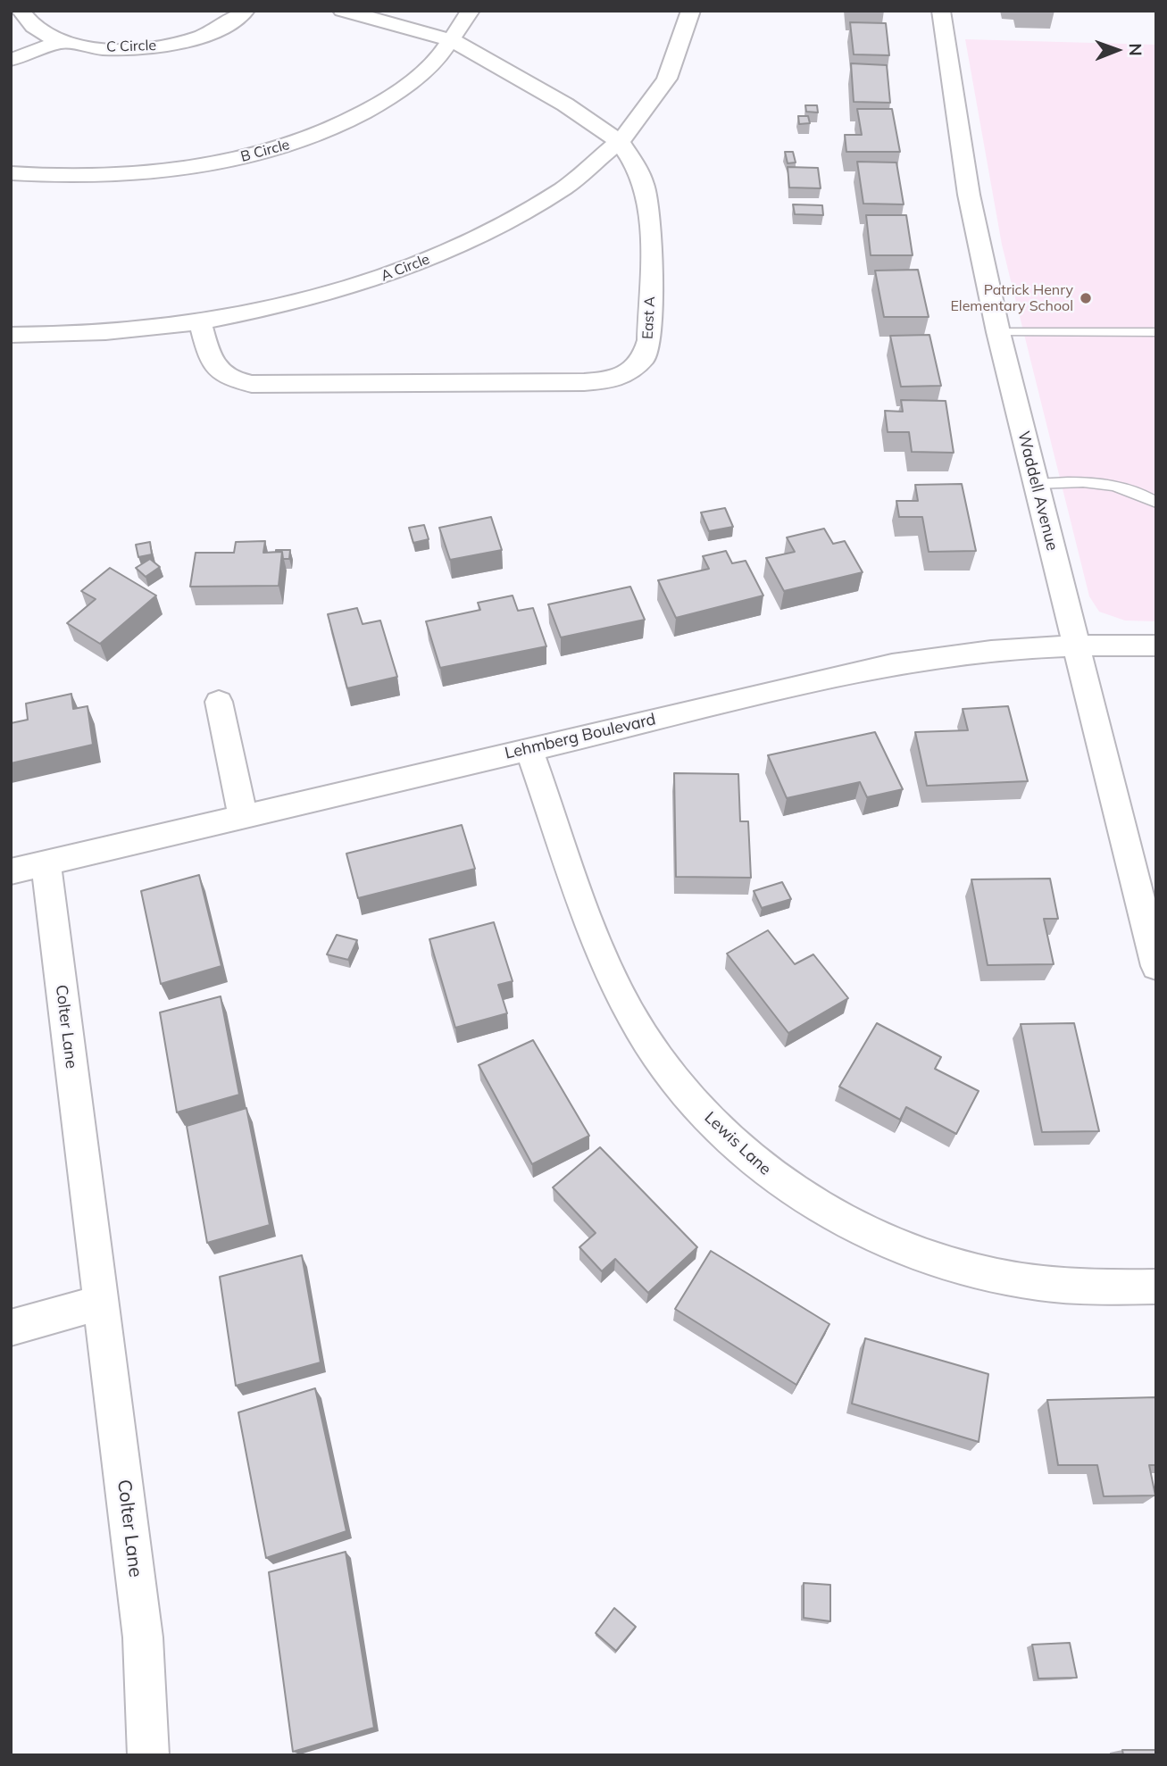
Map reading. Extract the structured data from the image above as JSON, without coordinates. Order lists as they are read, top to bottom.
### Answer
{
  "streets": {
    "street": [
      "C Circle",
      "B Circle",
      "A Circle",
      "East A",
      "Waddell Avenue",
      "Lehmberg Boulevard",
      "Colter Lane",
      "Lewis Lane"
    ]
  },
  "crossings": [
    ["B Circle", "East A"],
    ["A Circle", "East A"],
    ["Waddell Avenue", "Lehmberg Boulevard"],
    ["Lehmberg Boulevard", "Colter Lane"],
    ["Lehmberg Boulevard", "Lewis Lane"]
  ],
  "places": ["Patrick Henry Elementary School"],
  "north": "right"
}
